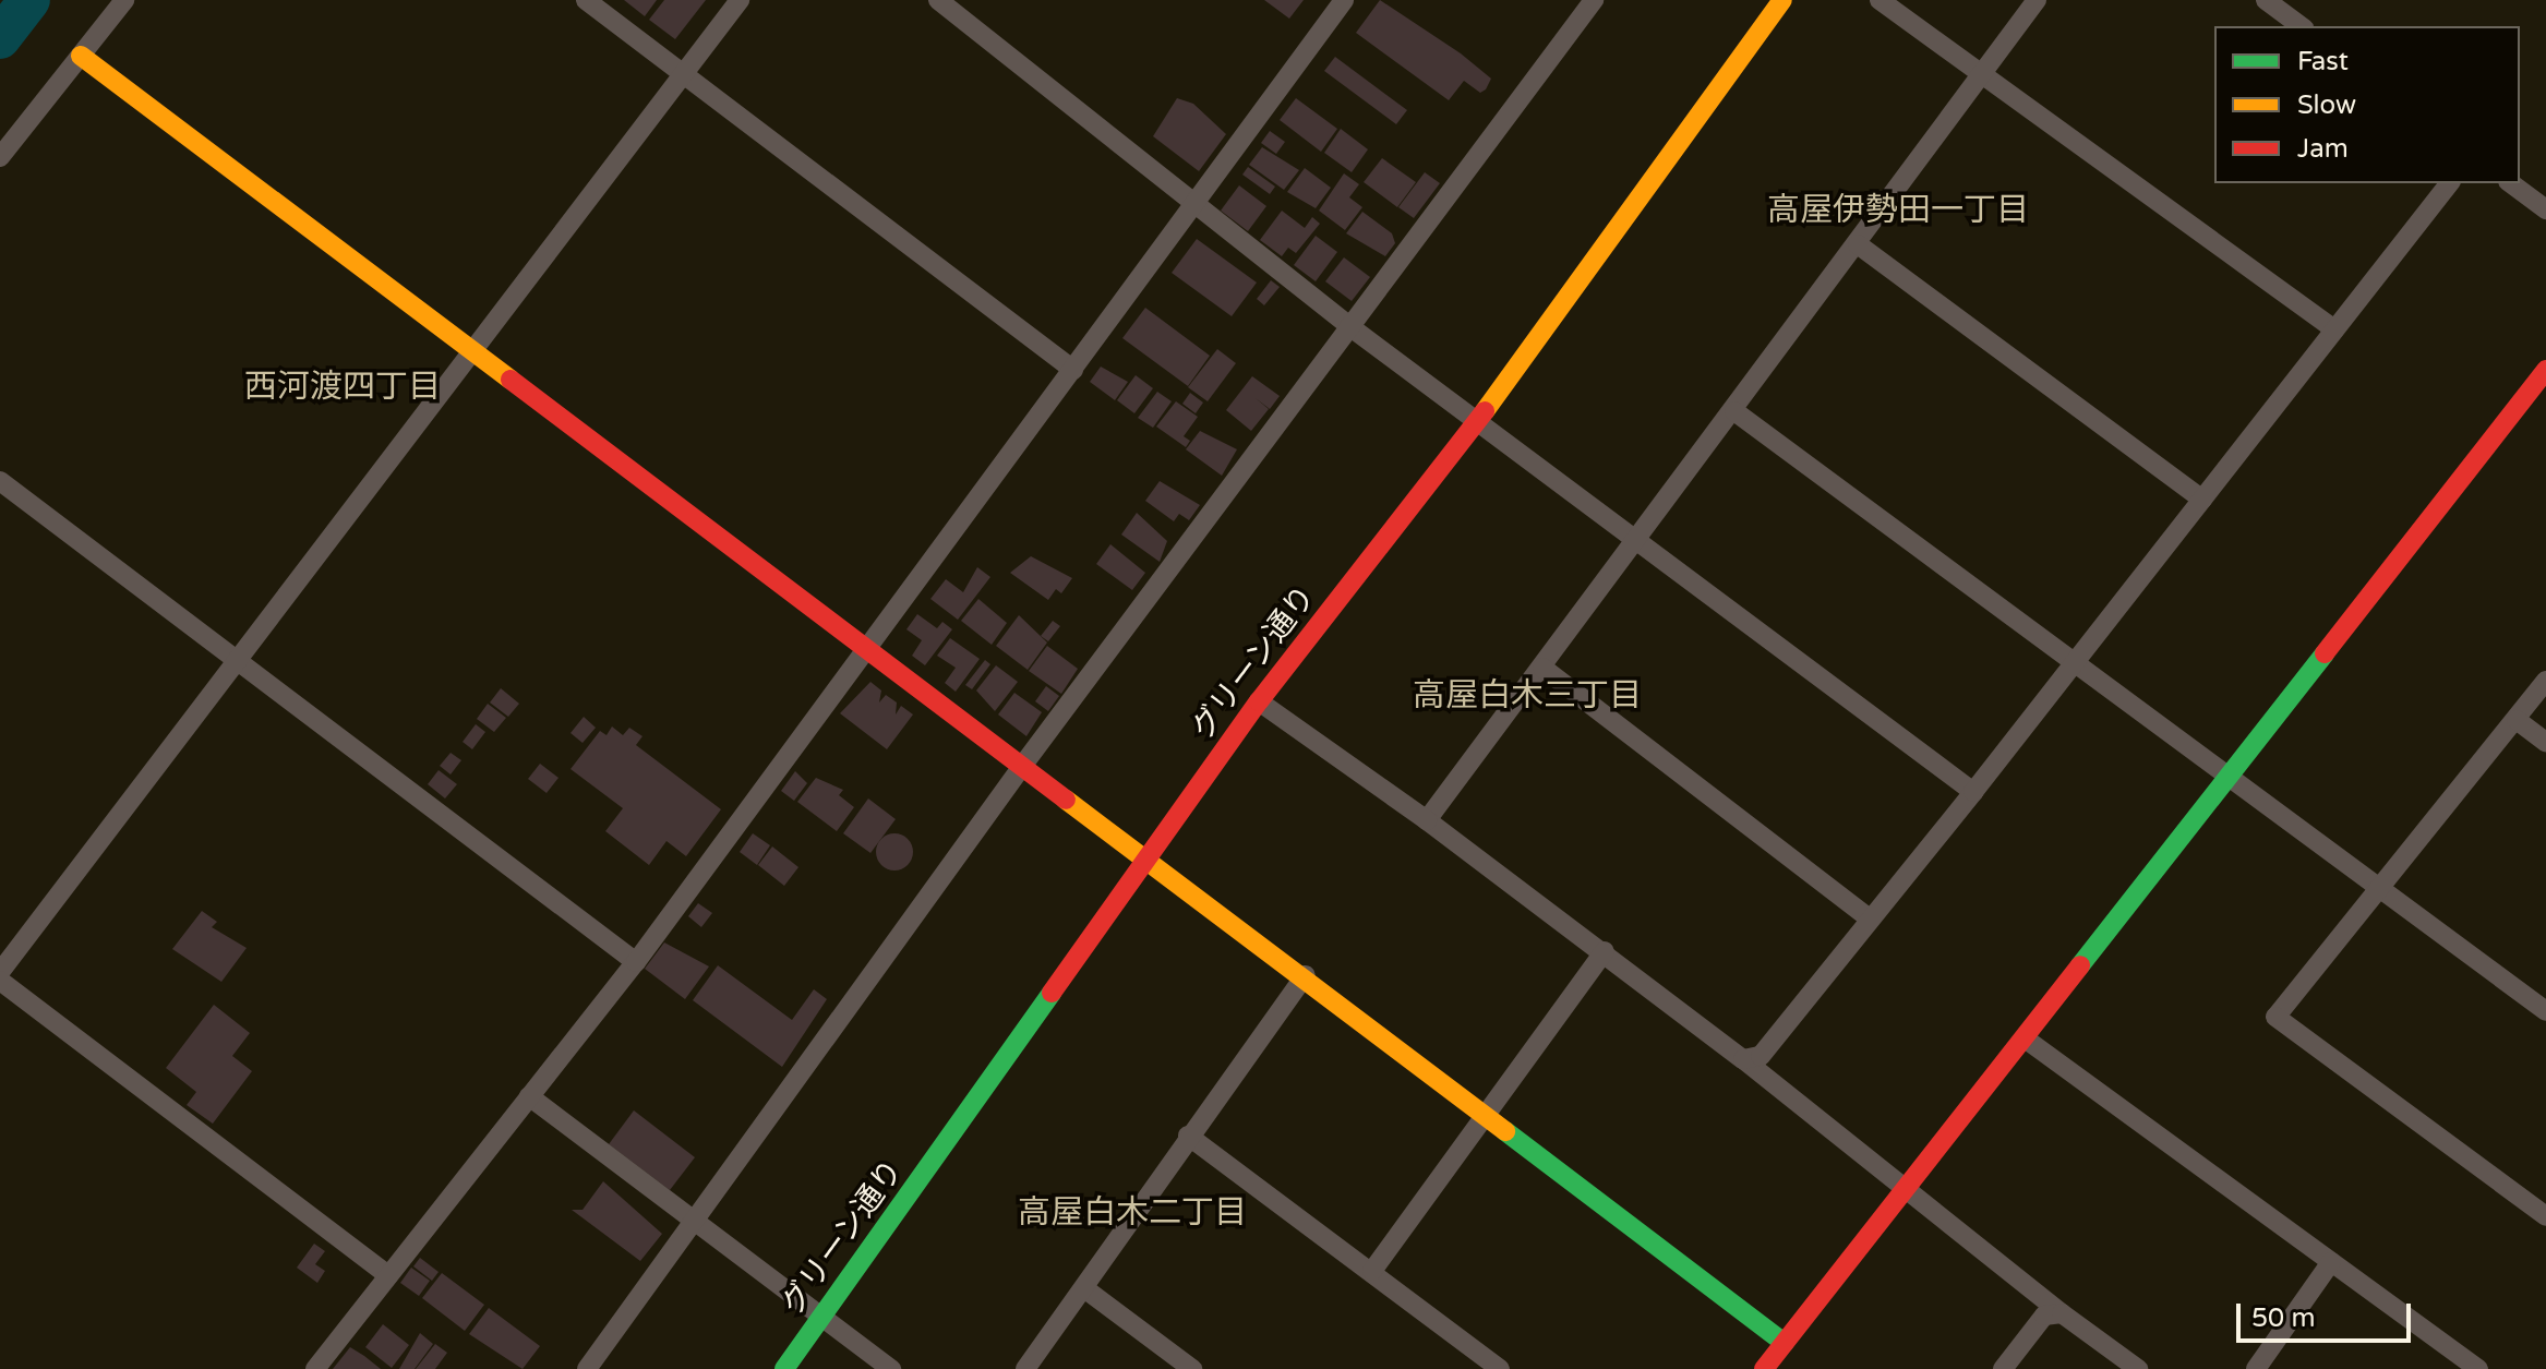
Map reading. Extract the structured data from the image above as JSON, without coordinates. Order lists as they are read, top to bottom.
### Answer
{
  "streets": {
    "street": ["グリーン通り"]
  },
  "districts": [
    "高屋伊勢田一丁目",
    "西河渡四丁目",
    "高屋白木三丁目",
    "高屋白木二丁目"
  ],
  "legend": ["Fast", "Slow", "Jam"],
  "scale_bar": "50 m"
}
